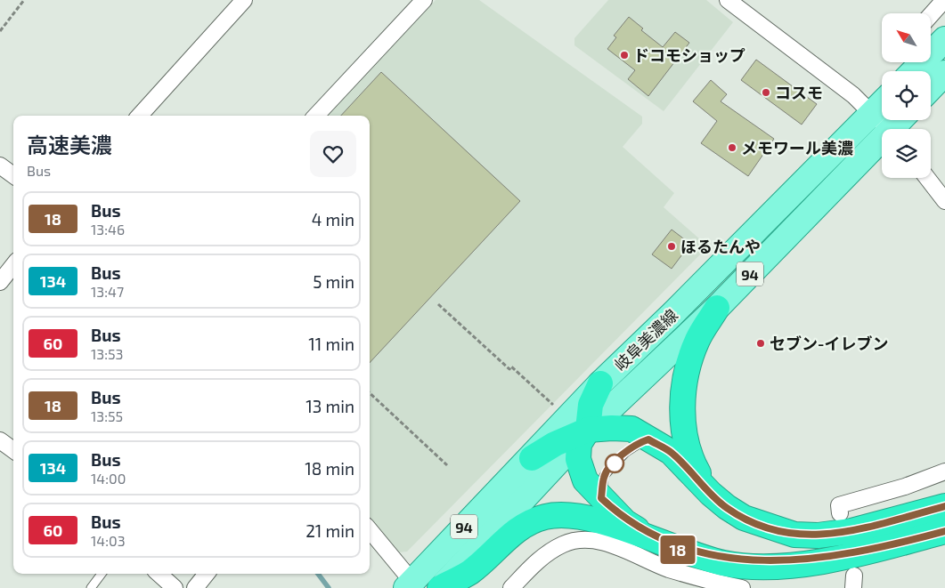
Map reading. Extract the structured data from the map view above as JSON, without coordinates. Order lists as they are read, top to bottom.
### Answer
{
  "streets": {
    "main road": ["94", "岐阜美濃線"]
  },
  "places": [
    "ドコモショップ",
    "コスモ",
    "メモワール美濃",
    "ほるたんや",
    "セブン-イレブン"
  ],
  "lines": ["bus line 18"],
  "north": "top left",
  "page": {
    "on_map": "18",
    "heading": ["高速美濃", "Bus"],
    "list": [
      {
        "mark": "18",
        "name": "Bus",
        "note": "13:46",
        "value": "4 min"
      },
      {
        "mark": "134",
        "name": "Bus",
        "note": "13:47",
        "value": "5 min"
      },
      {
        "mark": "60",
        "name": "Bus",
        "note": "13:53",
        "value": "11 min"
      },
      {
        "mark": "18",
        "name": "Bus",
        "note": "13:55",
        "value": "13 min"
      },
      {
        "mark": "134",
        "name": "Bus",
        "note": "14:00",
        "value": "18 min"
      },
      {
        "mark": "60",
        "name": "Bus",
        "note": "14:03",
        "value": "21 min"
      }
    ]
  }
}
